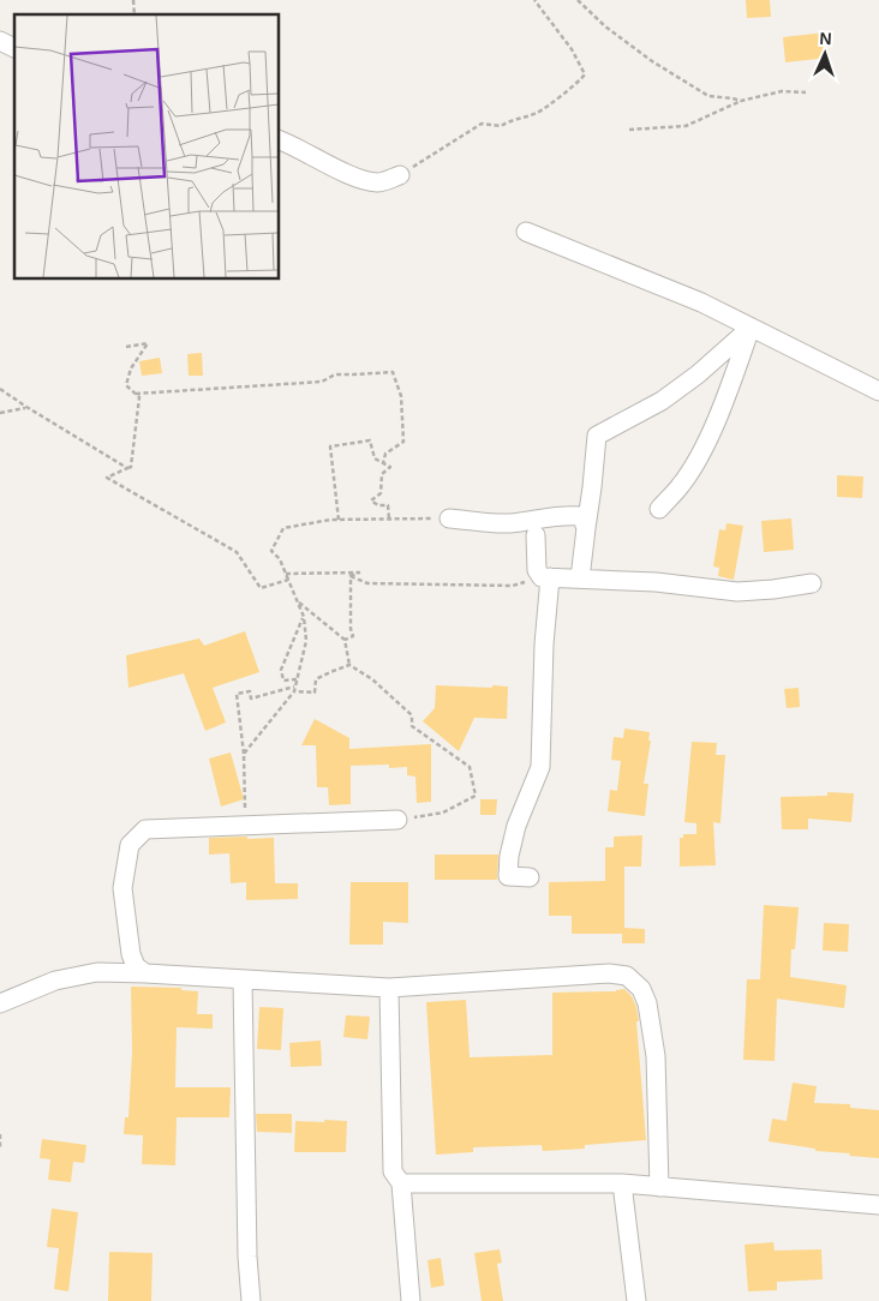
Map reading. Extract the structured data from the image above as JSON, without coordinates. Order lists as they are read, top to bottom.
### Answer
{
  "north": "top"
}
